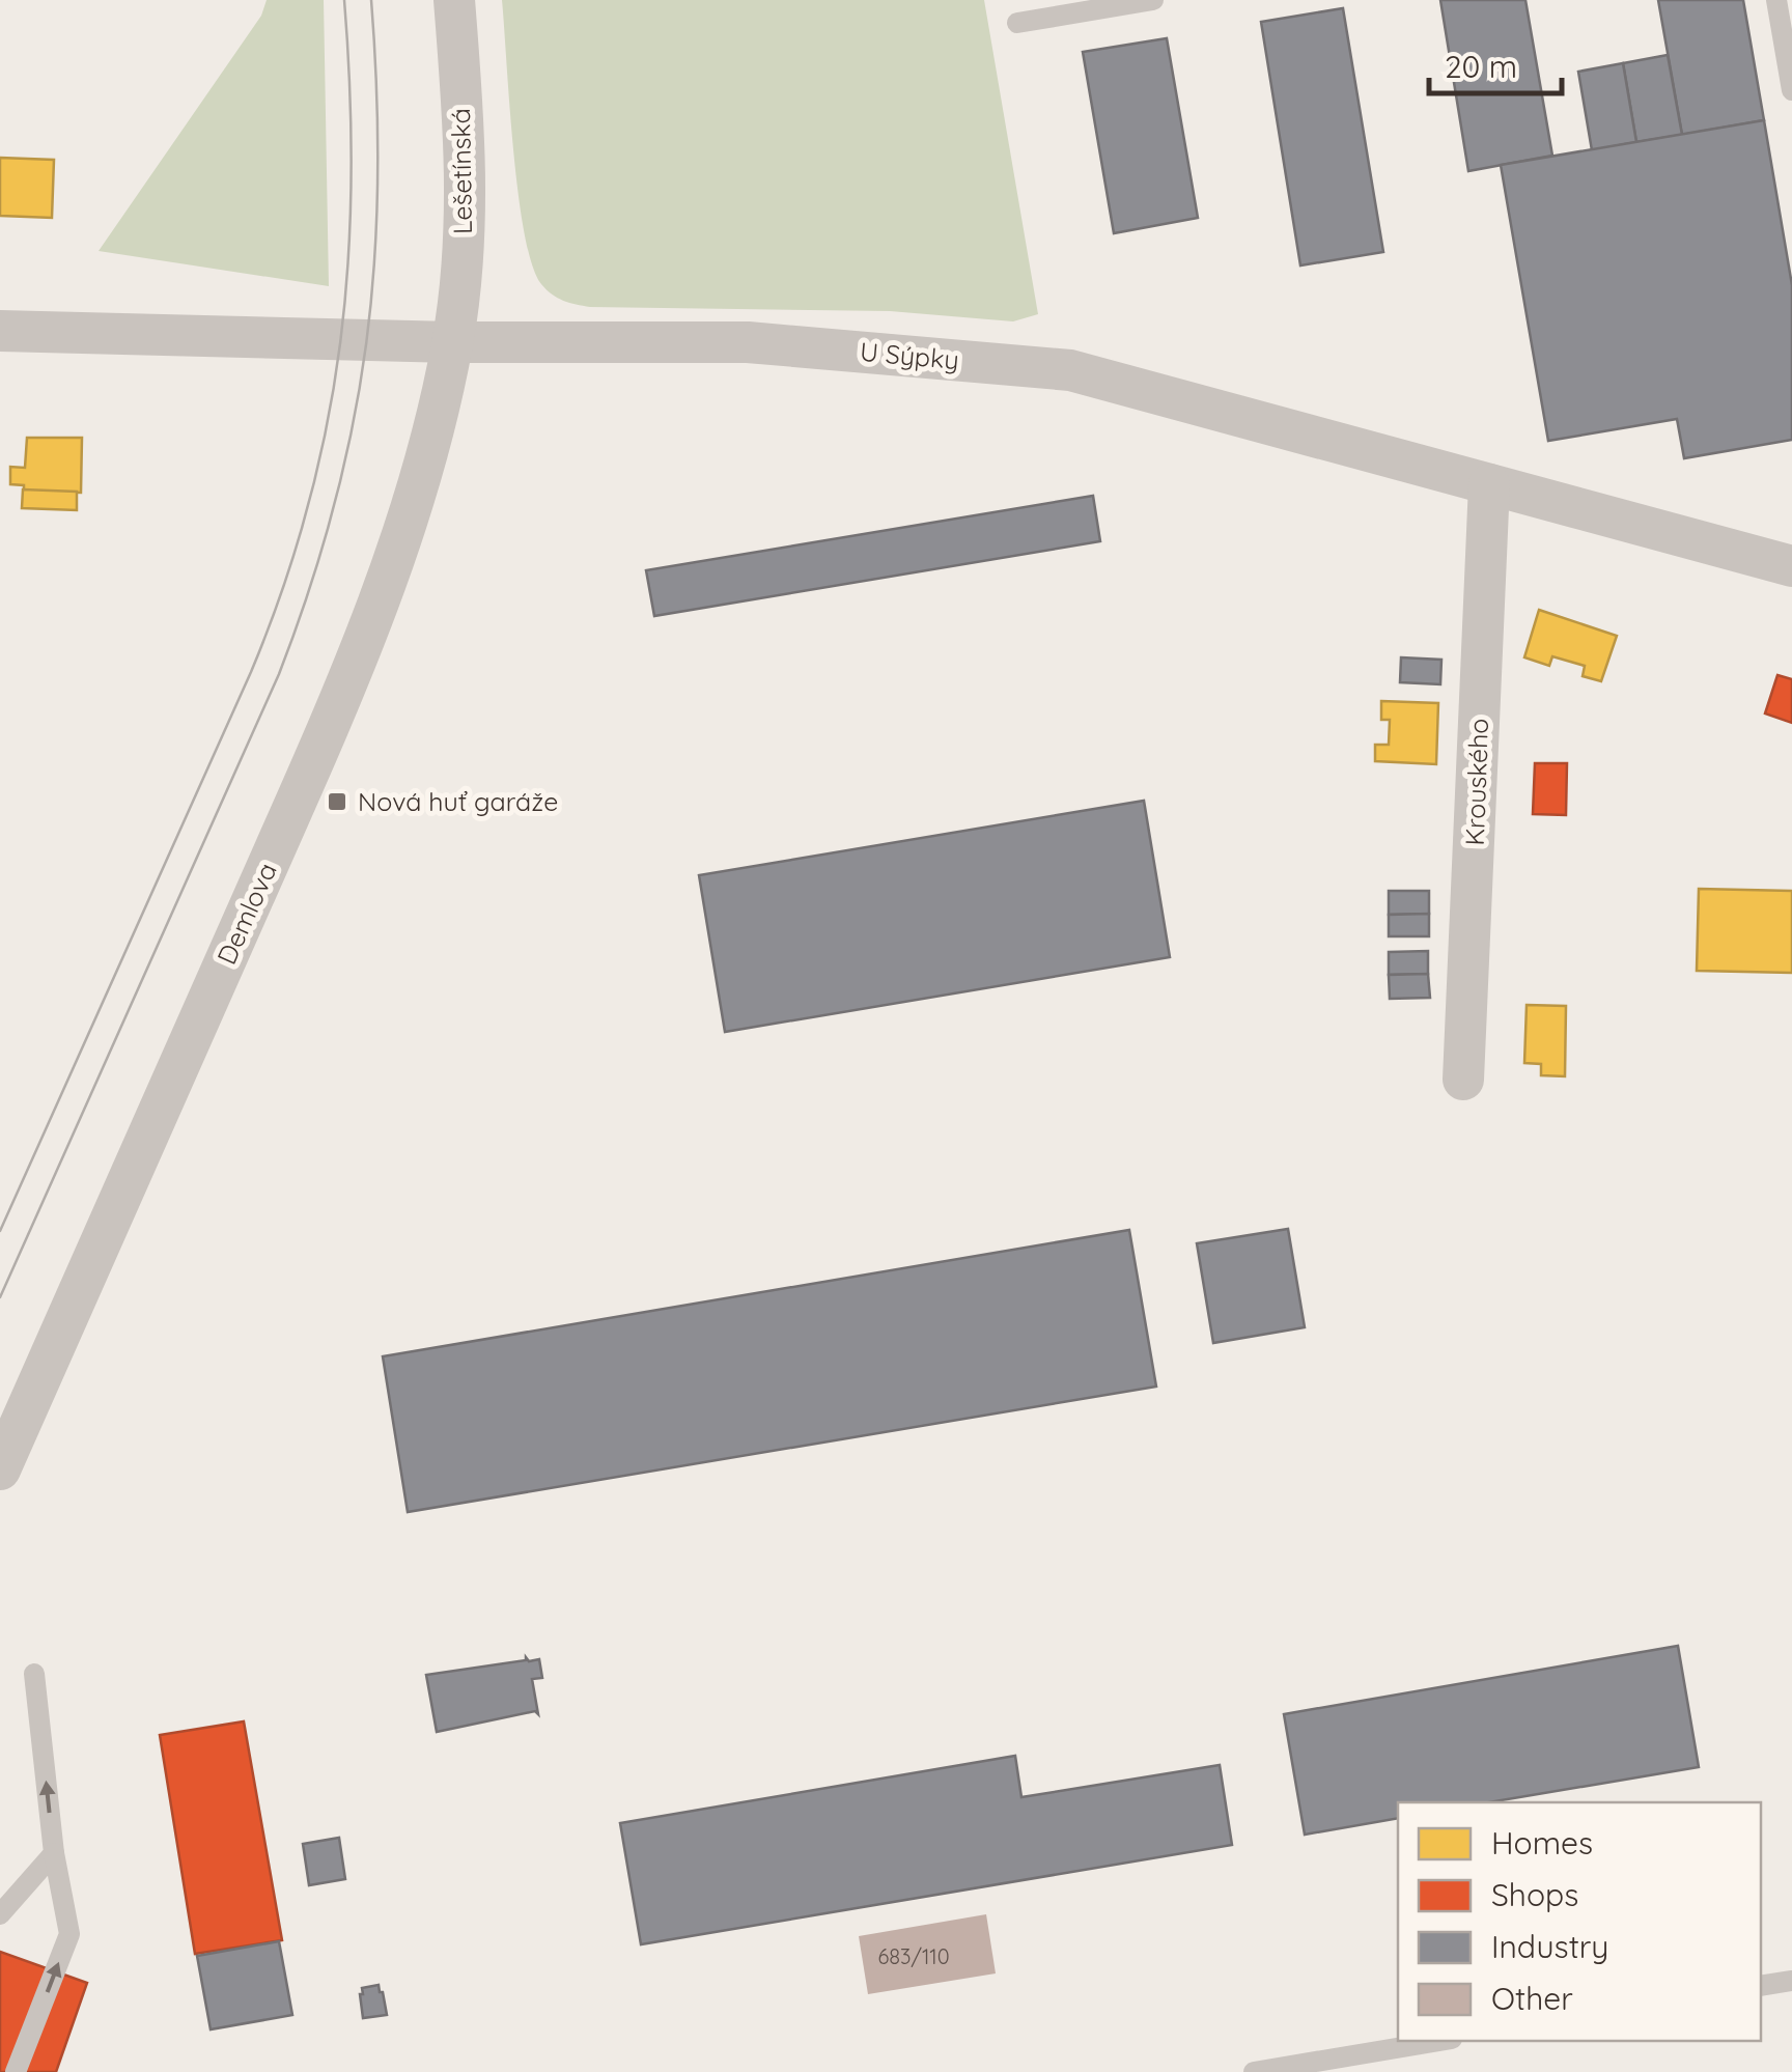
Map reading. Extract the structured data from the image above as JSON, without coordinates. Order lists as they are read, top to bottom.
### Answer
{
  "streets": {
    "street": [
      "Lešetínská",
      "U Sýpky",
      "Krouského",
      "Demlova"
    ]
  },
  "crossings": [
    ["Lešetínská", "U Sýpky"],
    ["Lešetínská", "Demlova"],
    ["U Sýpky", "Krouského"],
    ["U Sýpky", "Demlova"]
  ],
  "places": {
    "transit": ["Nová huť garáže"]
  },
  "house_numbers": ["683/110"],
  "legend": [
    "Homes",
    "Shops",
    "Industry",
    "Other"
  ],
  "scale_bar": "20 m"
}
